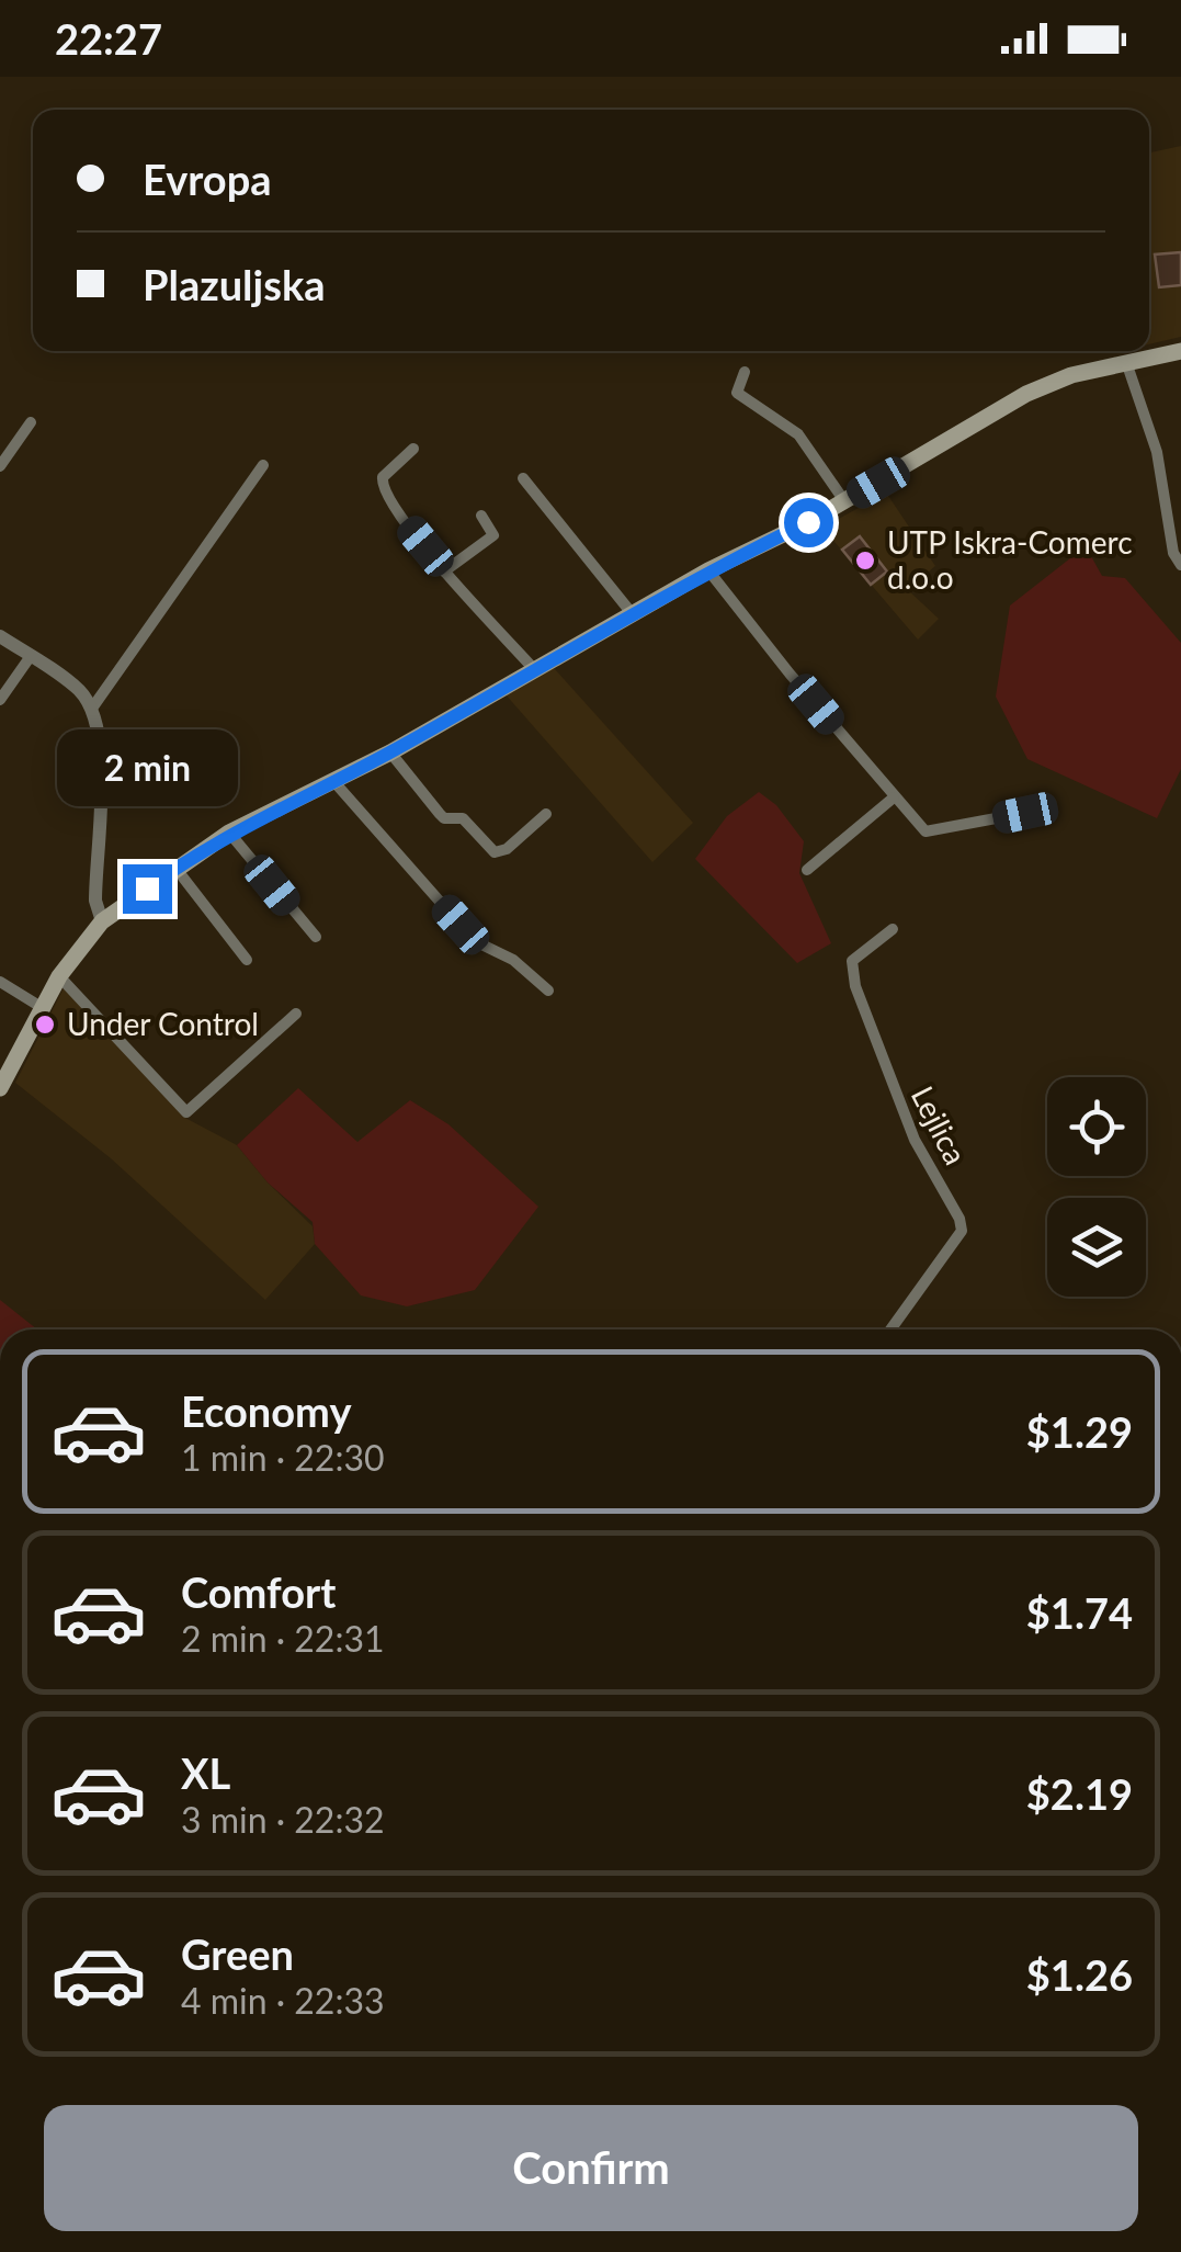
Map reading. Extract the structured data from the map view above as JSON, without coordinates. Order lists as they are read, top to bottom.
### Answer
{
  "streets": {
    "street": ["Lejlica"]
  },
  "places": ["UTP Iskra-Comerc d.o.o", "Under Control"],
  "page": {
    "status": "22:27",
    "banner": ["Evropa", "Plazuljska"],
    "bubble": "2 min",
    "list": [
      {
        "name": "Economy",
        "note": "1 min · 22:30",
        "value": "$1.29"
      },
      {
        "name": "Comfort",
        "note": "2 min · 22:31",
        "value": "$1.74"
      },
      {
        "name": "XL",
        "note": "3 min · 22:32",
        "value": "$2.19"
      },
      {
        "name": "Green",
        "note": "4 min · 22:33",
        "value": "$1.26"
      }
    ],
    "buttons": "Confirm"
  }
}
